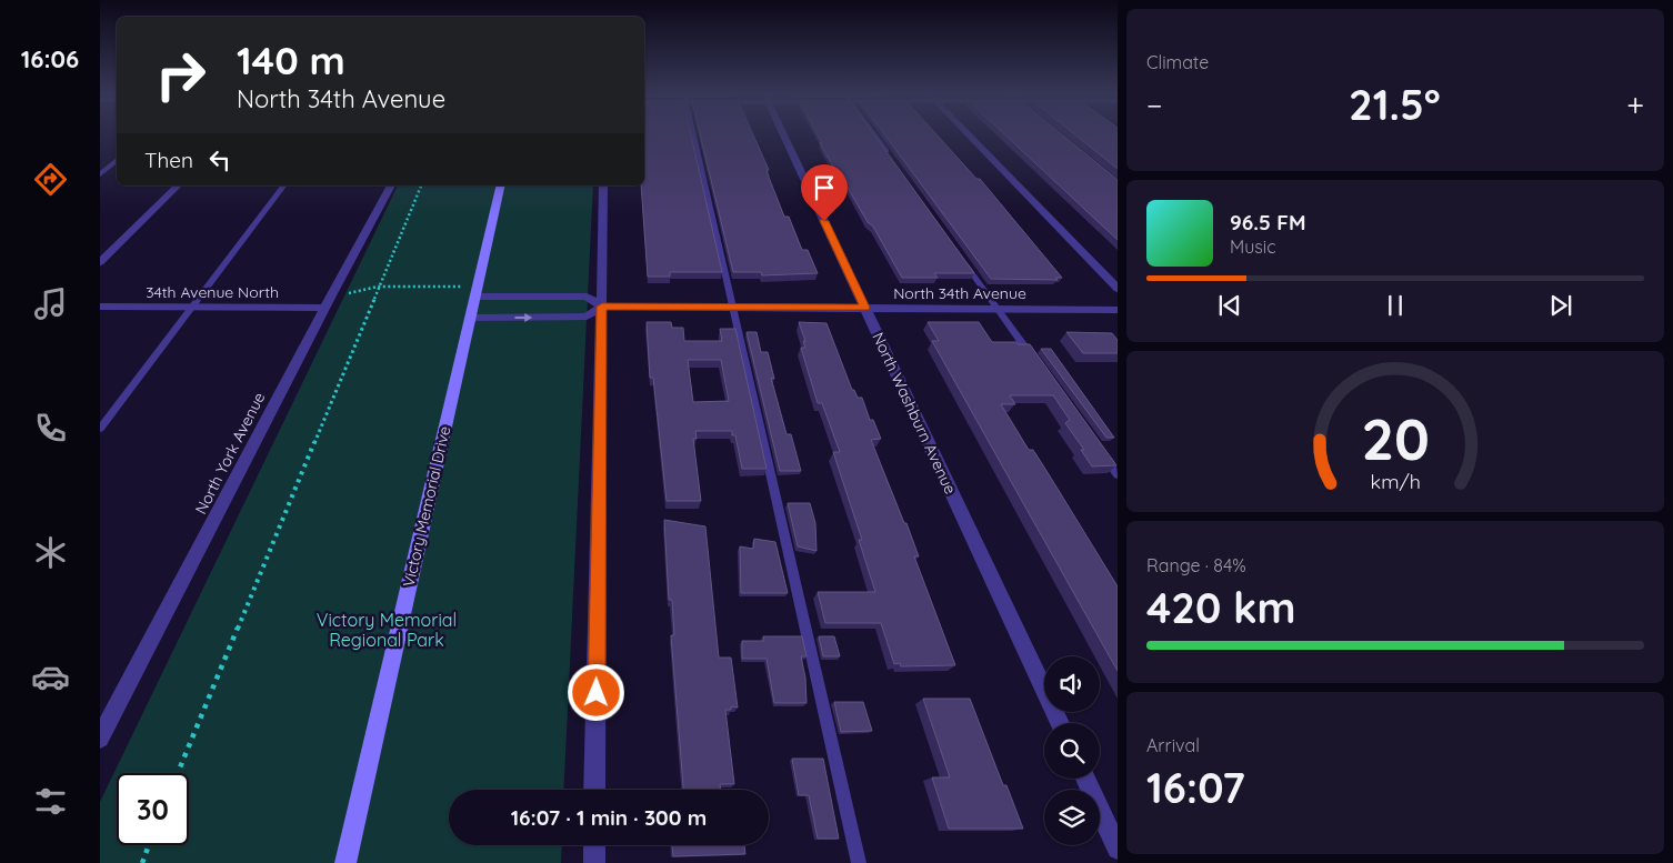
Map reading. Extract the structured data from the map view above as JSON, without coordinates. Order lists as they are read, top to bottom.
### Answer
{
  "streets": {
    "street": [
      "34th Avenue North",
      "North 34th Avenue",
      "North Washburn Avenue",
      "North York Avenue",
      "Victory Memorial Drive"
    ]
  },
  "crossings": [
    ["34th Avenue North", "North York Avenue"],
    ["North 34th Avenue", "North Washburn Avenue"],
    ["North 34th Avenue", "Victory Memorial Drive"]
  ],
  "parks": ["Victory Memorial Regional Park"],
  "page": {
    "tabs": "16:06",
    "tile": [
      "Climate",
      ["Range · 84%", "420 km"],
      ["Arrival", "16:07"]
    ],
    "turn": ["140 m", "North 34th Avenue"],
    "heat": ["−", "21.5°", "+"],
    "then": "Then",
    "song": ["96.5 FM", "Music"],
    "limit": "30",
    "trip": "16:07 · 1 min · 300 m",
    "gauge": ["20", "km/h"]
  }
}
